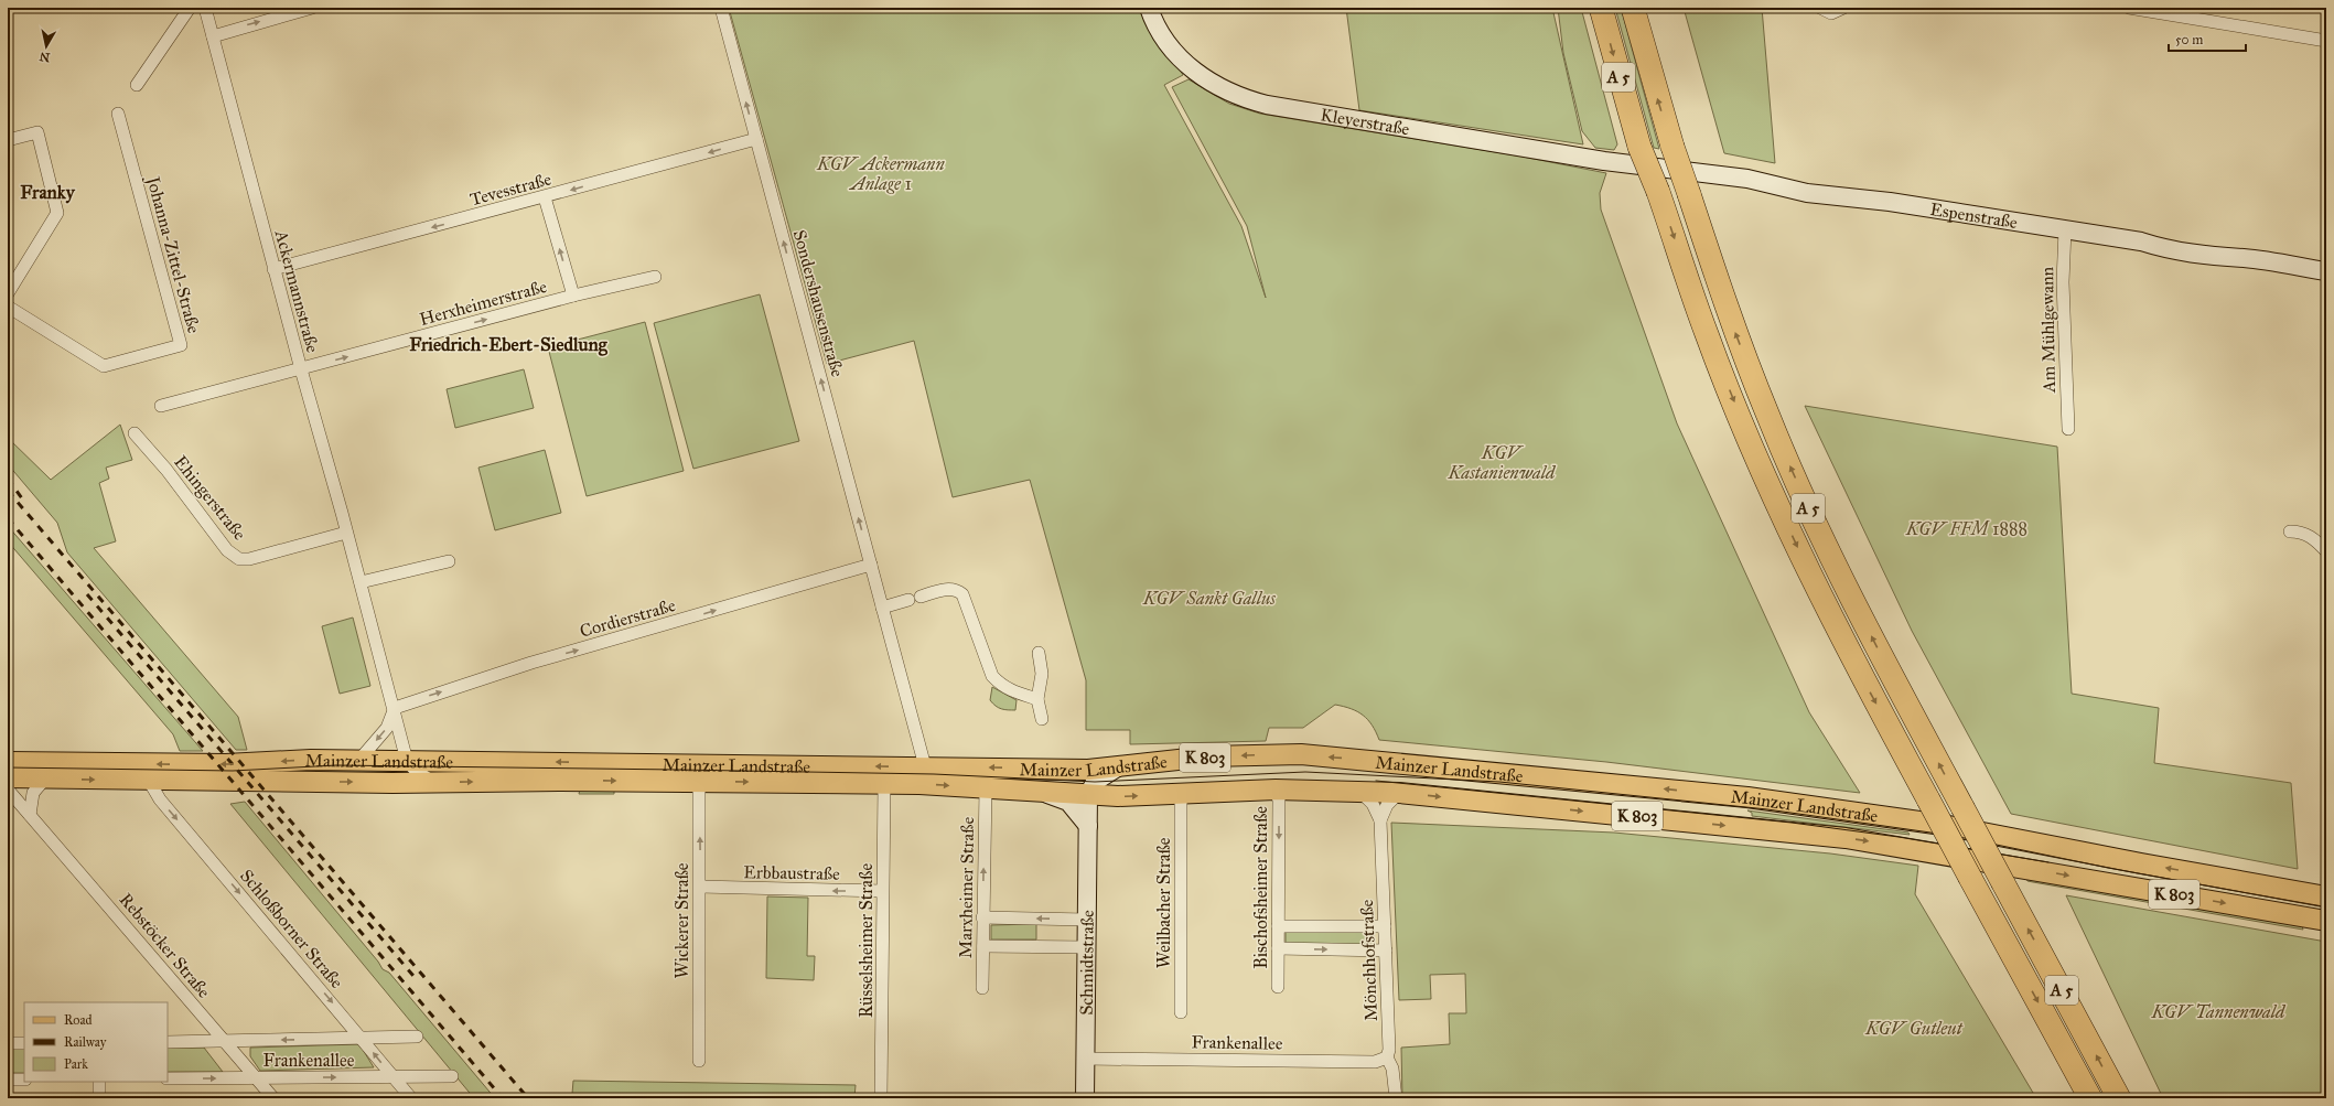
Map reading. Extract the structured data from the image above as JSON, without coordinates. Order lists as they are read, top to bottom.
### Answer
{
  "streets": {
    "highway": ["A 5"],
    "main road": ["K 803", "Mainzer Landstraße"],
    "street": [
      "Kleyerstraße",
      "Tevesstraße",
      "Espenstraße",
      "Johanna-Zittel-Straße",
      "Ackermannstraße",
      "Herxheimerstraße",
      "Sondershausenstraße",
      "Am Mühlgewann",
      "Ehingerstraße",
      "Cordierstraße",
      "Erbbaustraße",
      "Marxheimer Straße",
      "Bischofsheimer Straße",
      "Weilbacher Straße",
      "Wickerer Straße",
      "Schloßborner Straße",
      "Rüsselsheimer Straße",
      "Rebstöcker Straße",
      "Mönchhofstraße",
      "Schmidtstraße",
      "Frankenallee"
    ]
  },
  "crossings": [
    ["Kleyerstraße", "Espenstraße"],
    ["Tevesstraße", "Ackermannstraße"],
    ["Tevesstraße", "Herxheimerstraße"],
    ["Tevesstraße", "Sondershausenstraße"],
    ["Espenstraße", "Am Mühlgewann"],
    ["Ackermannstraße", "Herxheimerstraße"],
    ["Ackermannstraße", "Ehingerstraße"],
    ["Ackermannstraße", "Cordierstraße"],
    ["Ackermannstraße", "Mainzer Landstraße"],
    ["Sondershausenstraße", "Cordierstraße"],
    ["Sondershausenstraße", "Mainzer Landstraße"],
    ["Mainzer Landstraße", "Marxheimer Straße"],
    ["Mainzer Landstraße", "Bischofsheimer Straße"],
    ["Mainzer Landstraße", "Weilbacher Straße"],
    ["Mainzer Landstraße", "Wickerer Straße"],
    ["Mainzer Landstraße", "Schloßborner Straße"],
    ["Mainzer Landstraße", "Rüsselsheimer Straße"],
    ["Mainzer Landstraße", "Mönchhofstraße"],
    ["Mainzer Landstraße", "Schmidtstraße"],
    ["Erbbaustraße", "Wickerer Straße"],
    ["Erbbaustraße", "Rüsselsheimer Straße"],
    ["Schloßborner Straße", "Frankenallee"],
    ["Rebstöcker Straße", "Frankenallee"],
    ["Mönchhofstraße", "Frankenallee"],
    ["Schmidtstraße", "Frankenallee"]
  ],
  "one_way": [
    "Tevesstraße",
    "Sondershausenstraße",
    "Cordierstraße",
    "Erbbaustraße",
    "Marxheimer Straße",
    "Bischofsheimer Straße",
    "Wickerer Straße"
  ],
  "districts": ["Franky", "Friedrich-Ebert-Siedlung"],
  "parks": [
    "KGV Ackermann Anlage 1",
    "KGV Kastanienwald",
    "KGV FFM 1888",
    "KGV Sankt Gallus",
    "KGV Tannenwald",
    "KGV Gutleut"
  ],
  "legend": ["Road", "Railway", "Park"],
  "scale_bar": "50 m",
  "north": "bottom"
}
